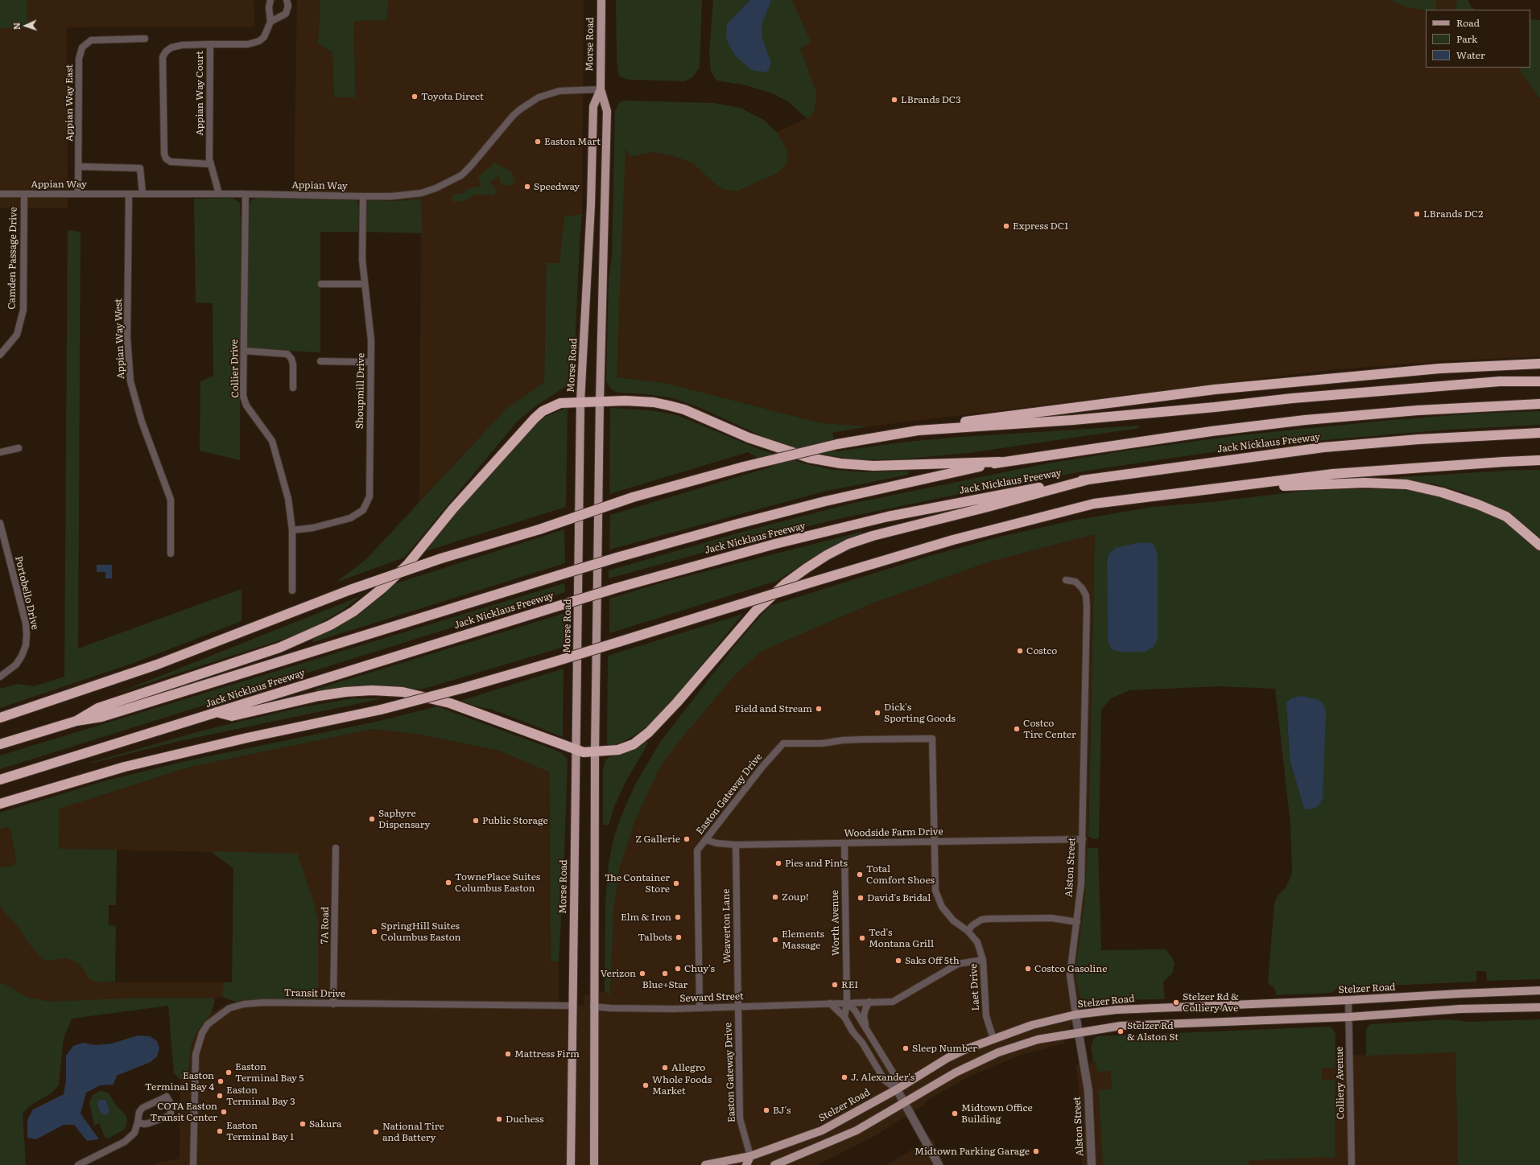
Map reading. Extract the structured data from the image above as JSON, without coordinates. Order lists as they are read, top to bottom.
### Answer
{
  "streets": {
    "highway": ["Jack Nicklaus Freeway"],
    "main road": ["Morse Road", "Stelzer Road"],
    "street": [
      "Appian Way Court",
      "Appian Way East",
      "Appian Way",
      "Camden Passage Drive",
      "Appian Way West",
      "Collier Drive",
      "Shoupmill Drive",
      "Portobello Drive",
      "Easton Gateway Drive",
      "Woodside Farm Drive",
      "Alston Street",
      "Worth Avenue",
      "7A Road",
      "Weaverton Lane",
      "Laet Drive",
      "Transit Drive",
      "Seward Street",
      "Colliery Avenue"
    ]
  },
  "crossings": [
    ["Morse Road", "Appian Way"],
    ["Morse Road", "Transit Drive"],
    ["Morse Road", "Seward Street"],
    ["Appian Way Court", "Appian Way"],
    ["Appian Way East", "Appian Way"],
    ["Appian Way", "Camden Passage Drive"],
    ["Appian Way", "Appian Way West"],
    ["Appian Way", "Collier Drive"],
    ["Appian Way", "Shoupmill Drive"],
    ["Collier Drive", "Shoupmill Drive"],
    ["Easton Gateway Drive", "Woodside Farm Drive"],
    ["Easton Gateway Drive", "Weaverton Lane"],
    ["Easton Gateway Drive", "Laet Drive"],
    ["Easton Gateway Drive", "Stelzer Road"],
    ["Easton Gateway Drive", "Seward Street"],
    ["Woodside Farm Drive", "Alston Street"],
    ["Woodside Farm Drive", "Worth Avenue"],
    ["Woodside Farm Drive", "Weaverton Lane"],
    ["Woodside Farm Drive", "Laet Drive"],
    ["Alston Street", "Stelzer Road"],
    ["Worth Avenue", "Seward Street"],
    ["7A Road", "Transit Drive"],
    ["Weaverton Lane", "Seward Street"],
    ["Laet Drive", "Stelzer Road"],
    ["Laet Drive", "Seward Street"],
    ["Stelzer Road", "Colliery Avenue"]
  ],
  "places": [
    "Toyota Direct",
    "LBrands DC3",
    "Easton Mart",
    "Speedway",
    "LBrands DC2",
    "Express DC1",
    "Costco",
    "Field and Stream",
    "Dick's Sporting Goods",
    "Costco Tire Center",
    "Saphyre Dispensary",
    "Public Storage",
    "Z Gallerie",
    "Pies and Pints",
    "Total Comfort Shoes",
    "TownePlace Suites Columbus Easton",
    "The Container Store",
    "Zoup!",
    "David's Bridal",
    "Elm & Iron",
    "SpringHill Suites Columbus Easton",
    "Talbots",
    "Ted's Montana Grill",
    "Elements Massage",
    "Saks Off 5th",
    "Chuy's",
    "Costco Gasoline",
    "Verizon",
    "Blue+Star",
    "REI",
    "Stelzer Rd & Colliery Ave",
    "Stelzer Rd & Alston St",
    "Sleep Number",
    "Mattress Firm",
    "Allegro",
    "Easton Terminal Bay 5",
    "J. Alexander's",
    "Easton Terminal Bay 4",
    "Whole Foods Market",
    "Easton Terminal Bay 3",
    "BJ's",
    "COTA Easton Transit Center",
    "Midtown Office Building",
    "Duchess",
    "Sakura",
    "Easton Terminal Bay 1",
    "National Tire and Battery",
    "Midtown Parking Garage"
  ],
  "legend": ["Road", "Park", "Water"],
  "north": "left"
}
